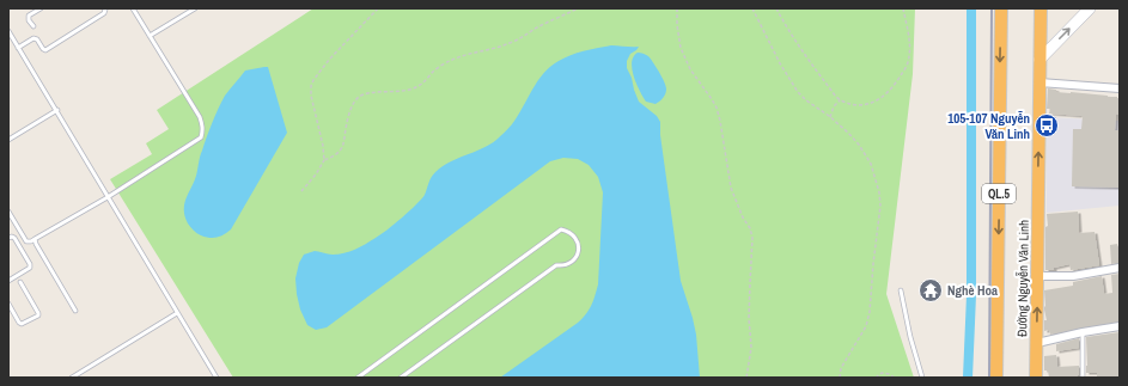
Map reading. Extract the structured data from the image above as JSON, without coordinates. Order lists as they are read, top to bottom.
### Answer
{
  "streets": {
    "highway": ["QL.5", "Đường Nguyễn Văn Linh"]
  },
  "places": {
    "bus stop": ["105-107 Nguyễn Văn Linh"],
    "temple": ["Nghè Hoa"]
  }
}
